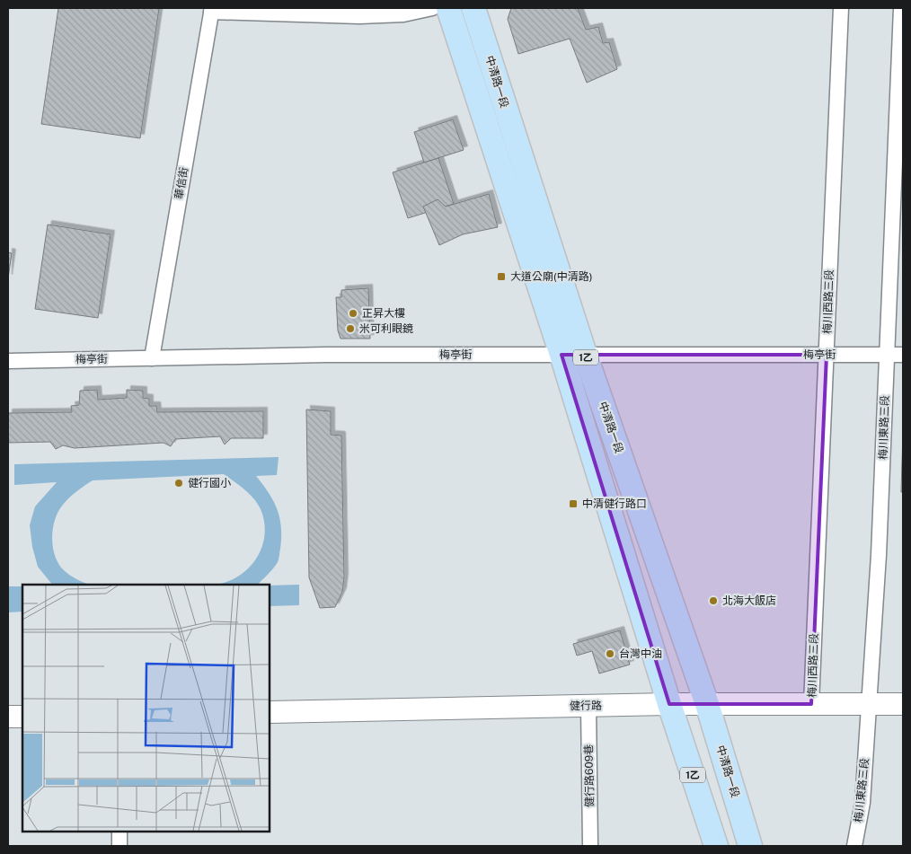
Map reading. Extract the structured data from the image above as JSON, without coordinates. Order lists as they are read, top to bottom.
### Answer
{
  "streets": {
    "main road": ["中清路一段", "1乙"],
    "street": [
      "華信街",
      "梅川西路三段",
      "梅亭街",
      "梅川東路三段",
      "健行路",
      "健行路609巷"
    ]
  },
  "crossings": [
    ["中清路一段", "梅亭街"],
    ["中清路一段", "健行路"],
    ["華信街", "梅亭街"],
    ["梅川西路三段", "梅亭街"],
    ["梅川西路三段", "健行路"],
    ["梅亭街", "梅川東路三段"],
    ["梅川東路三段", "健行路"],
    ["健行路", "健行路609巷"]
  ],
  "places": {
    "transit": ["大道公廟(中清路)", "中清健行路口"],
    "other": [
      "正昇大樓",
      "米可利眼鏡",
      "健行國小",
      "北海大飯店",
      "台灣中油"
    ]
  }
}
